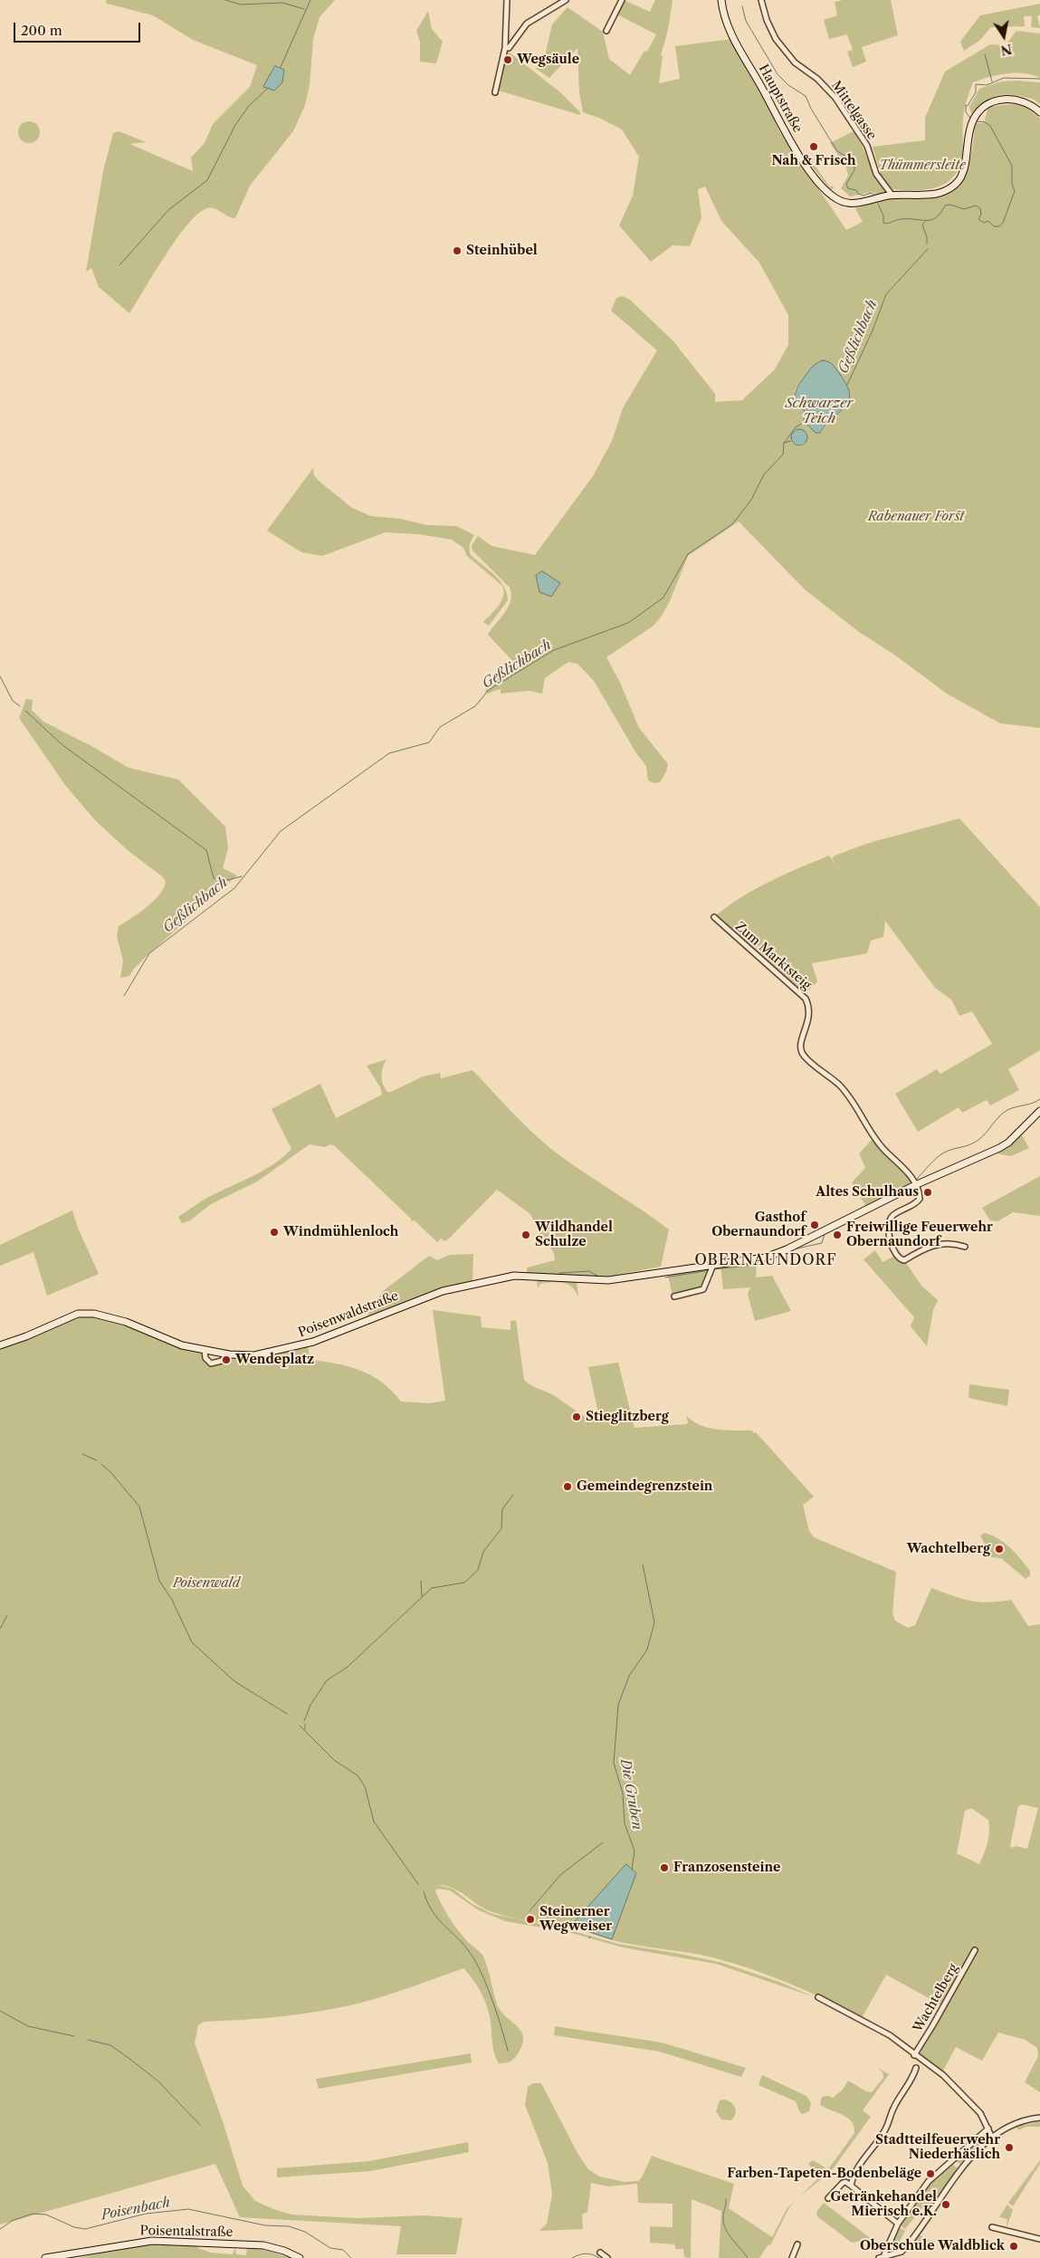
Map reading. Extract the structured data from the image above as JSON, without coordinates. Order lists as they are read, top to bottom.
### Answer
{
  "streets": {
    "street": [
      "Hauptstraße",
      "Mittelgasse",
      "Zum Marktsteig",
      "Poisenwaldstraße",
      "Wachtelberg",
      "Poisentalstraße"
    ]
  },
  "crossings": [
    ["Hauptstraße", "Mittelgasse"],
    ["Zum Marktsteig", "Poisenwaldstraße"]
  ],
  "districts": ["OBERNAUNDORF"],
  "water": [
    "Geßlichbach",
    "Schwarzer Teich",
    "Die Gruben",
    "Poisenbach"
  ],
  "parks": ["Thümmersleite", "Rabenauer Forst", "Poisenwald"],
  "places": [
    "Wegsäule",
    "Nah & Frisch",
    "Steinhübel",
    "Altes Schulhaus",
    "Gasthof Obernaundorf",
    "Windmühlenloch",
    "Wildhandel Schulze",
    "Freiwillige Feuerwehr Obernaundorf",
    "Wendeplatz",
    "Stieglitzberg",
    "Gemeindegrenzstein",
    "Wachtelberg",
    "Franzosensteine",
    "Steinerner Wegweiser",
    "Stadtteilfeuerwehr Niederhäslich",
    "Farben-Tapeten-Bodenbeläge",
    "Getränkehandel Mierisch e.K.",
    "Oberschule Waldblick"
  ],
  "scale_bar": "200 m",
  "north": "bottom"
}
